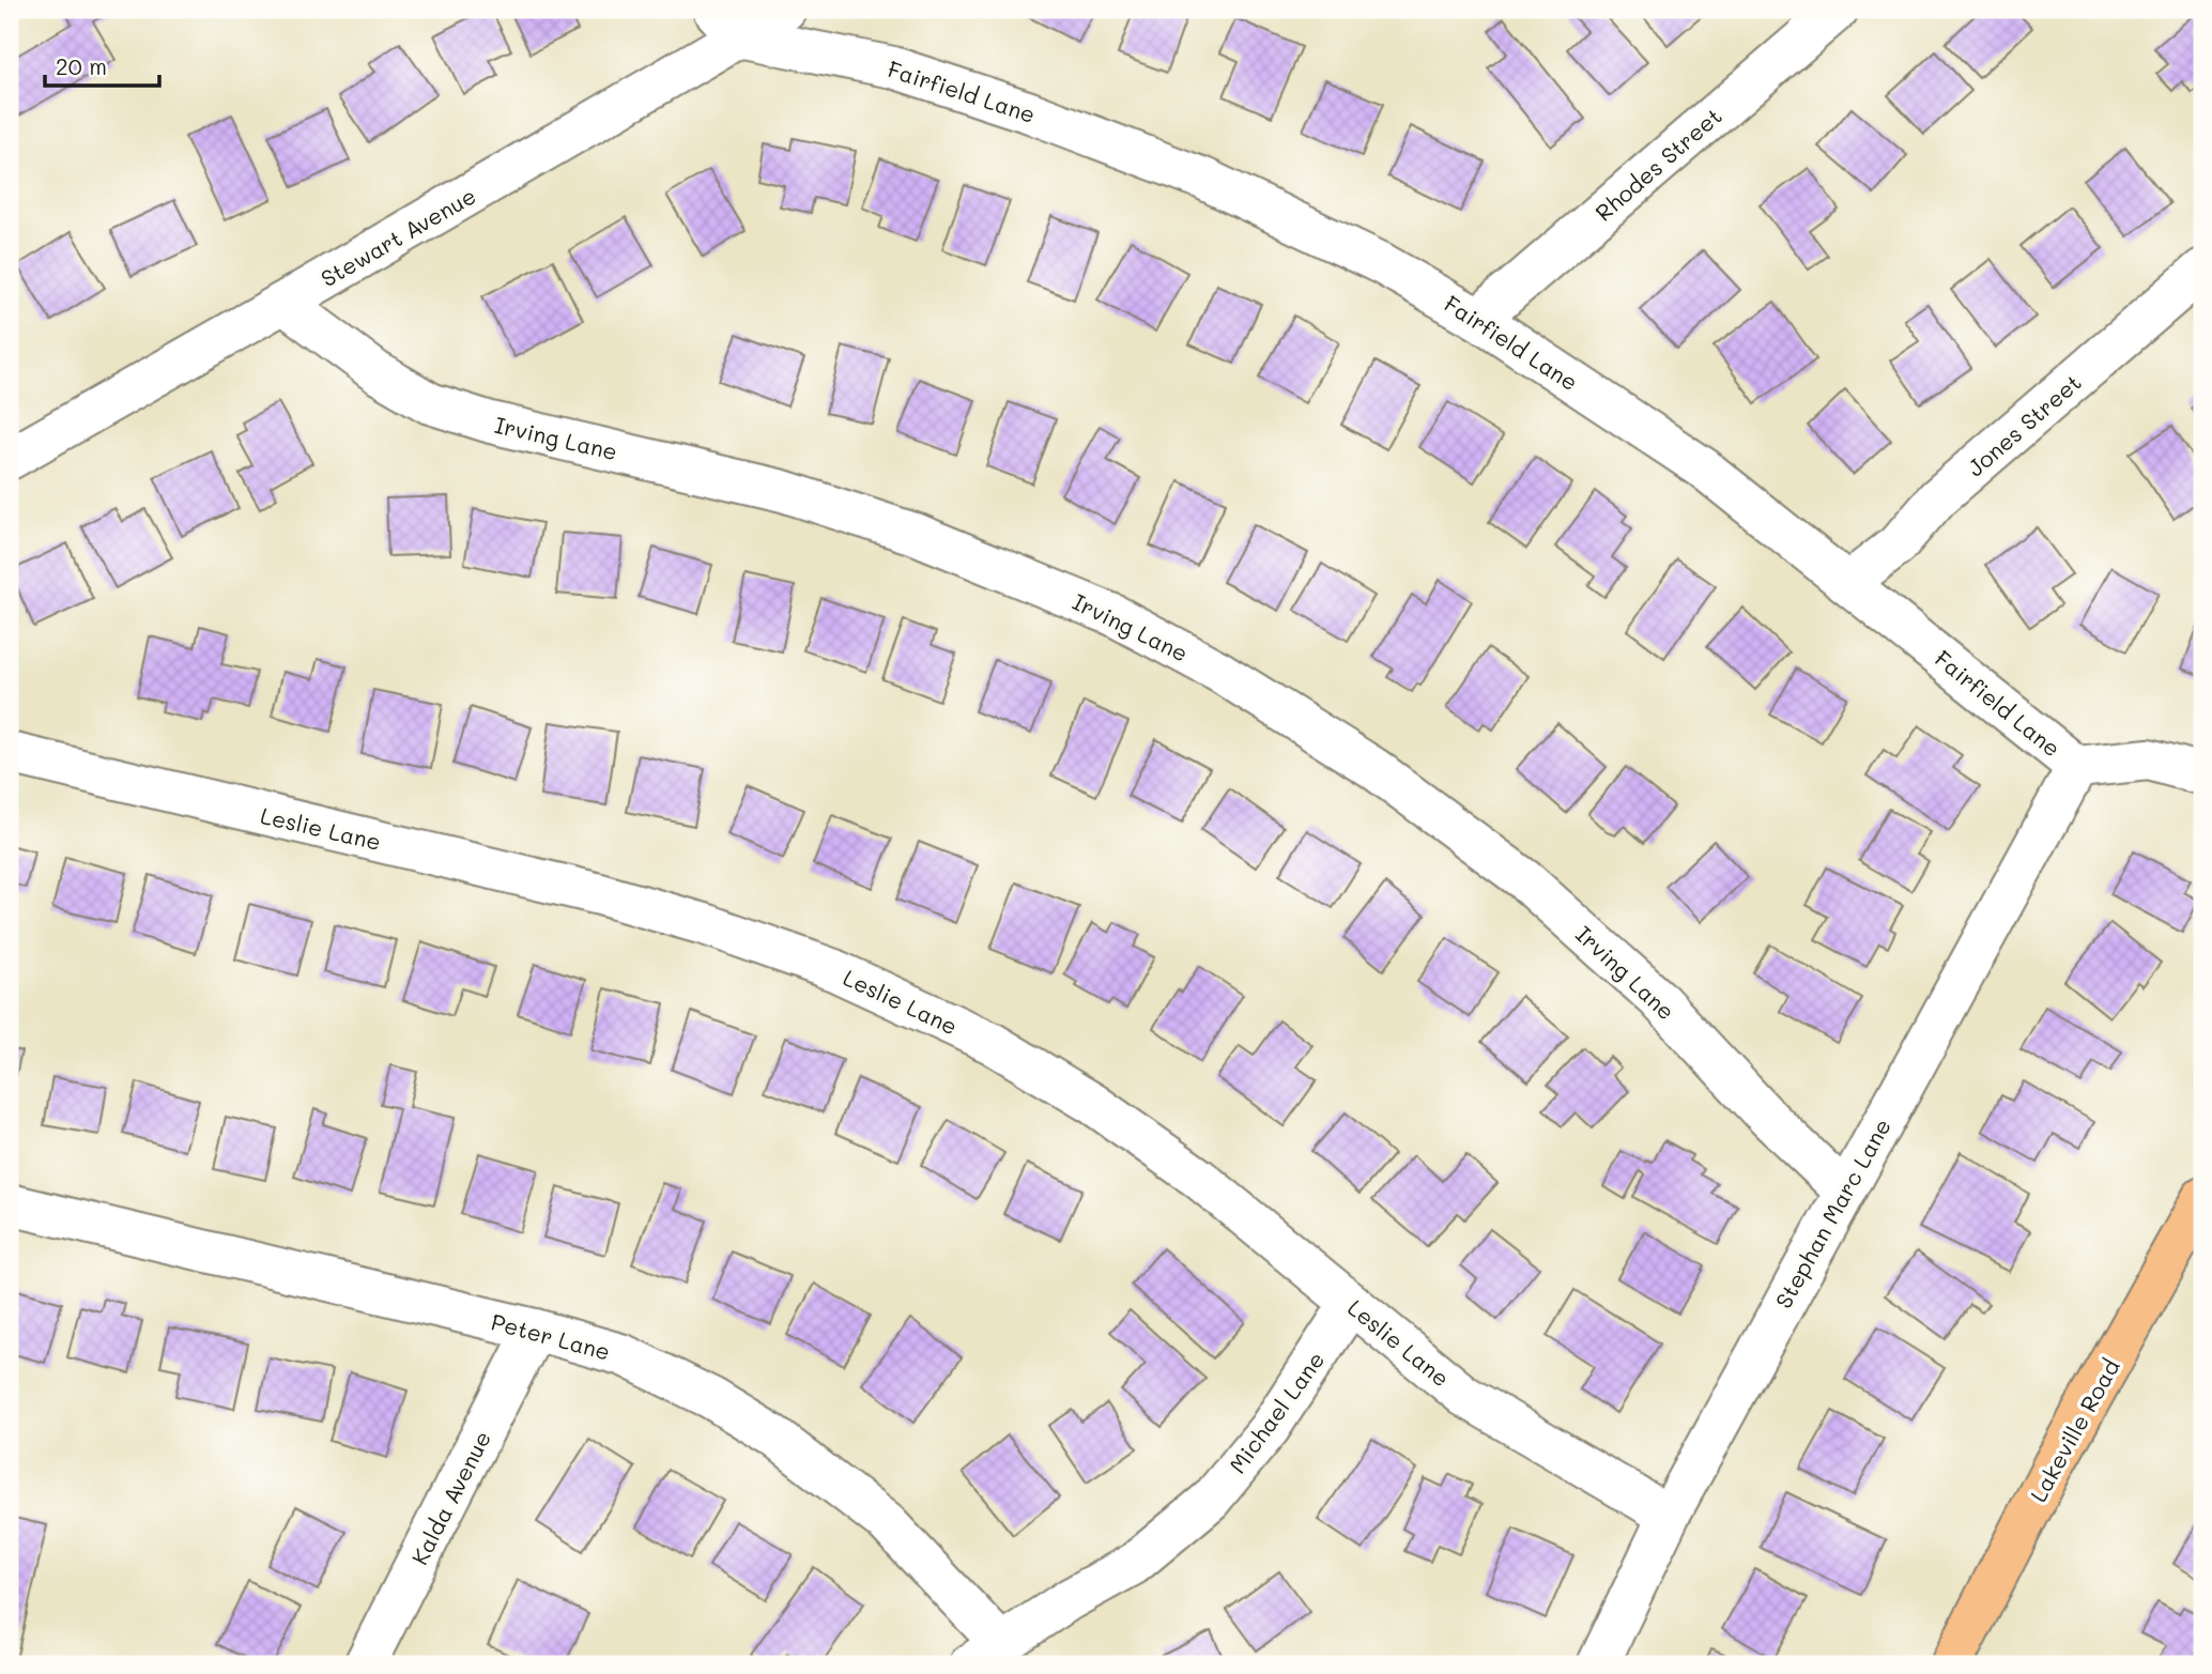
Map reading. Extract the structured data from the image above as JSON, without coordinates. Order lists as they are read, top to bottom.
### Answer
{
  "streets": {
    "main road": ["Lakeville Road"],
    "street": [
      "Fairfield Lane",
      "Rhodes Street",
      "Stewart Avenue",
      "Jones Street",
      "Irving Lane",
      "Leslie Lane",
      "Stephan Marc Lane",
      "Peter Lane",
      "Michael Lane",
      "Kalda Avenue"
    ]
  },
  "crossings": [
    ["Fairfield Lane", "Rhodes Street"],
    ["Fairfield Lane", "Stewart Avenue"],
    ["Fairfield Lane", "Jones Street"],
    ["Fairfield Lane", "Stephan Marc Lane"],
    ["Stewart Avenue", "Irving Lane"],
    ["Irving Lane", "Stephan Marc Lane"],
    ["Leslie Lane", "Stephan Marc Lane"],
    ["Leslie Lane", "Michael Lane"],
    ["Peter Lane", "Michael Lane"],
    ["Peter Lane", "Kalda Avenue"]
  ],
  "scale_bar": "20 m"
}
